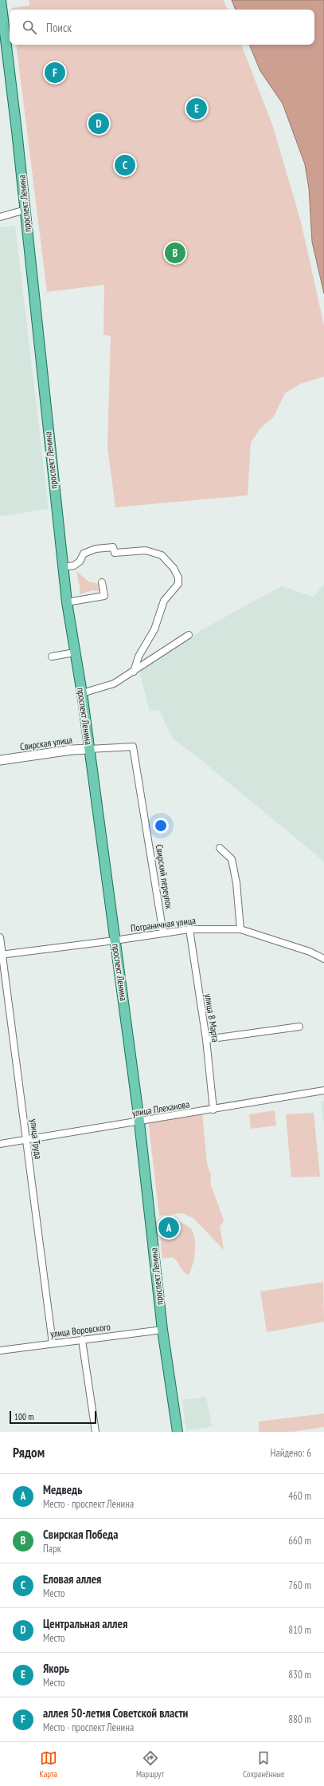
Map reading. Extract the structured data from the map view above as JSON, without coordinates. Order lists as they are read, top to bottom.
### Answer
{
  "streets": {
    "main road": ["проспект Ленина"],
    "street": [
      "Свирская улица",
      "Свирский переулок",
      "Пограничная улица",
      "улица 8 Марта",
      "улица Плеханова",
      "улица Труда",
      "улица Воровского"
    ]
  },
  "crossings": [
    ["проспект Ленина", "Свирская улица"],
    ["проспект Ленина", "Пограничная улица"],
    ["проспект Ленина", "улица Плеханова"],
    ["проспект Ленина", "улица Воровского"],
    ["Свирская улица", "Свирский переулок"],
    ["Свирский переулок", "Пограничная улица"],
    ["Пограничная улица", "улица 8 Марта"],
    ["Пограничная улица", "улица Труда"],
    ["улица 8 Марта", "улица Плеханова"],
    ["улица Плеханова", "улица Труда"],
    ["улица Труда", "улица Воровского"]
  ],
  "scale_bar": "100 m",
  "page": {
    "search": "Поиск",
    "pins": [
      "F",
      "E",
      "D",
      "C",
      "B",
      "A"
    ],
    "scale": "100 m",
    "heading": ["Рядом", "Найдено: 6"],
    "list": [
      {
        "mark": "A",
        "name": "Медведь",
        "note": "Место · проспект Ленина",
        "value": "460 m"
      },
      {
        "mark": "B",
        "name": "Свирская Победа",
        "note": "Парк",
        "value": "660 m"
      },
      {
        "mark": "C",
        "name": "Еловая аллея",
        "note": "Место",
        "value": "760 m"
      },
      {
        "mark": "D",
        "name": "Центральная аллея",
        "note": "Место",
        "value": "810 m"
      },
      {
        "mark": "E",
        "name": "Якорь",
        "note": "Место",
        "value": "830 m"
      },
      {
        "mark": "F",
        "name": "аллея 50-летия Советской власти",
        "note": "Место · проспект Ленина",
        "value": "880 m"
      }
    ],
    "nav": ["Карта", "Маршрут", "Сохранённые"]
  }
}
